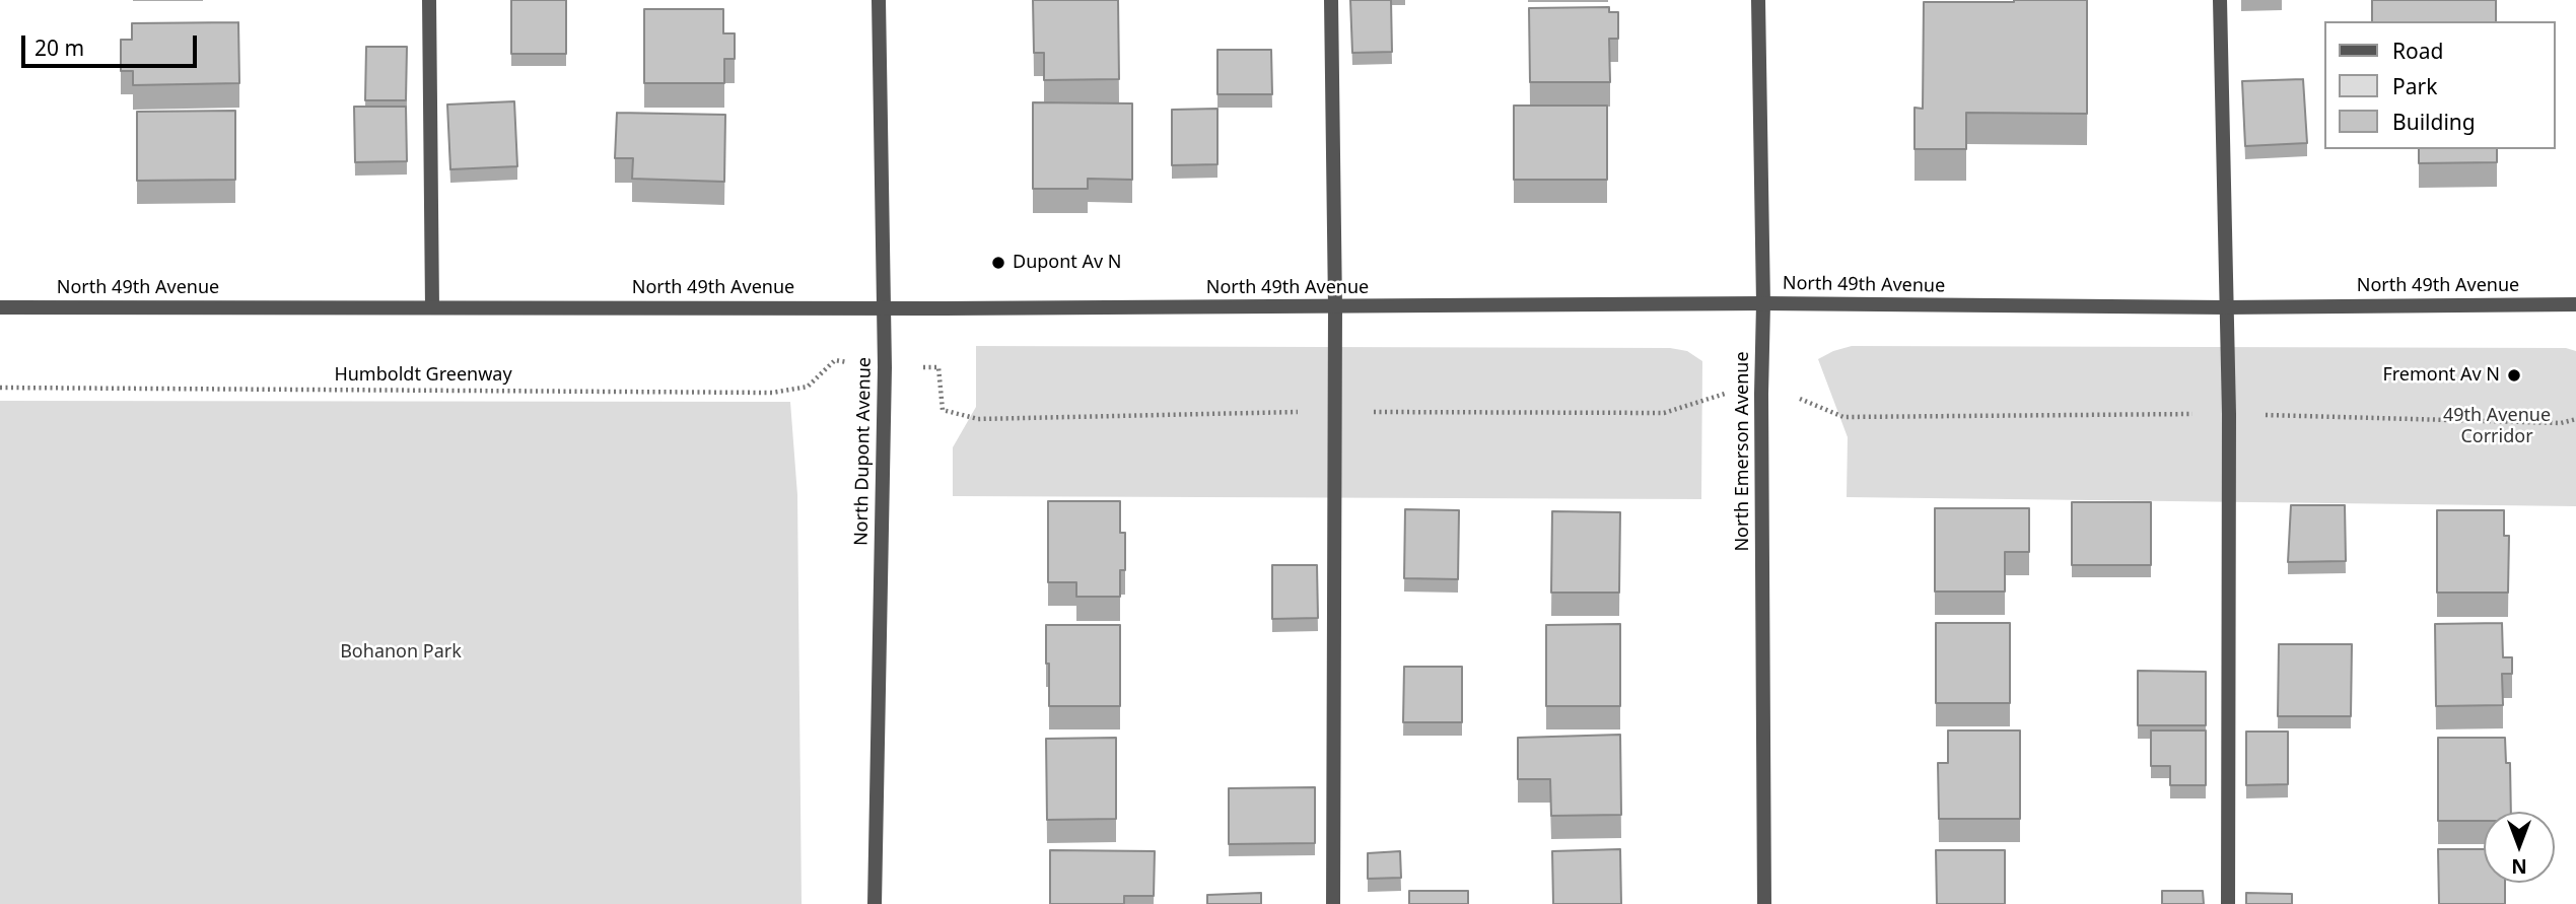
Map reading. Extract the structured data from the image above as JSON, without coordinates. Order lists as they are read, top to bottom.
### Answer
{
  "streets": {
    "street": ["North 49th Avenue", "North Dupont Avenue", "North Emerson Avenue"],
    "path": ["Humboldt Greenway"]
  },
  "crossings": [
    ["North 49th Avenue", "North Dupont Avenue"],
    ["North 49th Avenue", "North Emerson Avenue"]
  ],
  "parks": ["49th Avenue Corridor", "Bohanon Park"],
  "places": ["Dupont Av N", "Fremont Av N"],
  "legend": ["Road", "Park", "Building"],
  "scale_bar": "20 m",
  "north": "bottom"
}
